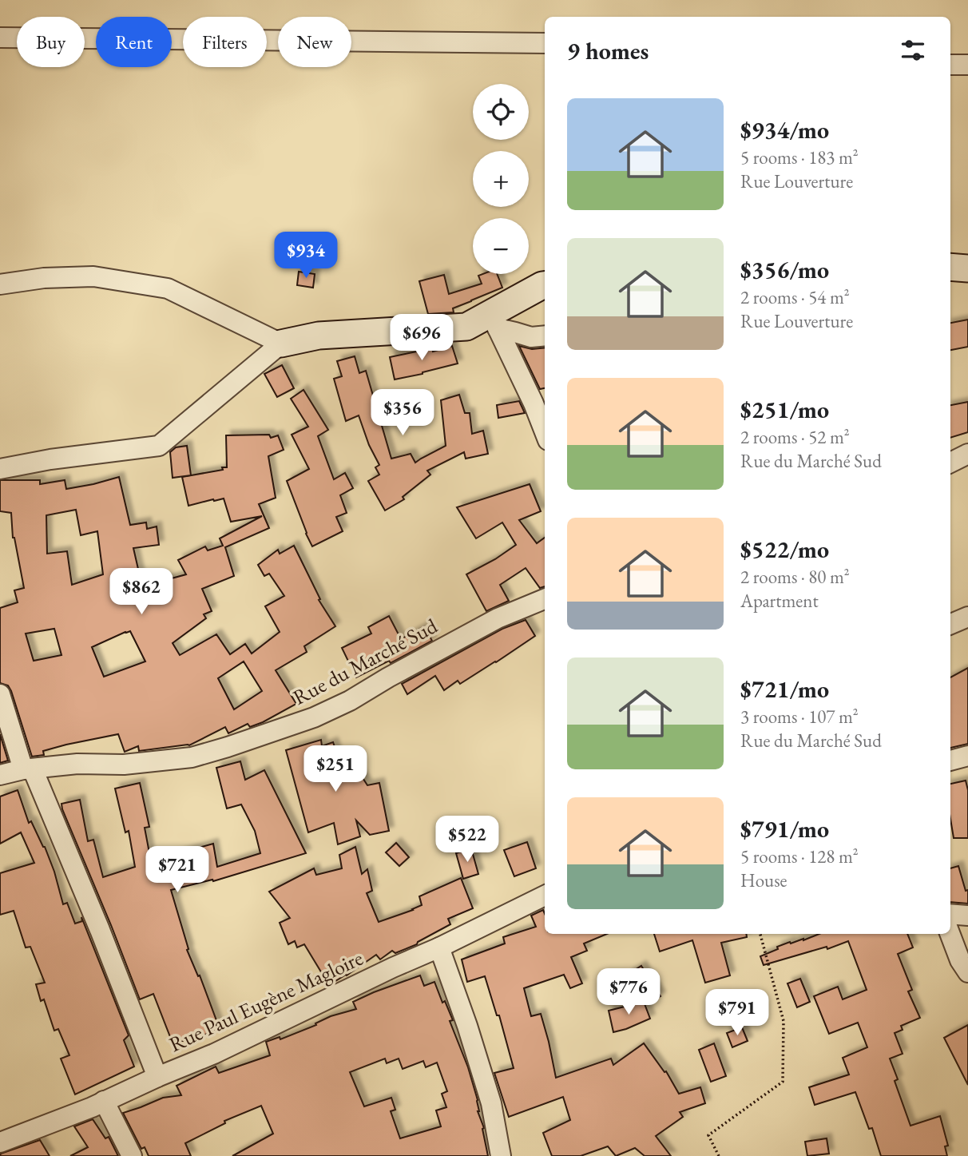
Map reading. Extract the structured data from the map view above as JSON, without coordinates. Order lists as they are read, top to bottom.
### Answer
{
  "streets": {
    "street": ["Rue du Marché Sud", "Rue Paul Eugène Magloire"]
  },
  "page": {
    "chip": [
      "Buy",
      "Rent",
      "Filters",
      "New"
    ],
    "heading": "9 homes",
    "map_buttons": ["+", "−"],
    "list": [
      {
        "name": "$934/mo",
        "note": "5 rooms · 183 m² · Rue Louverture"
      },
      {
        "name": "$356/mo",
        "note": "2 rooms · 54 m² · Rue Louverture"
      },
      {
        "name": "$251/mo",
        "note": "2 rooms · 52 m² · Rue du Marché Sud"
      },
      {
        "name": "$522/mo",
        "note": "2 rooms · 80 m² · Apartment"
      },
      {
        "name": "$721/mo",
        "note": "3 rooms · 107 m² · Rue du Marché Sud"
      },
      {
        "name": "$791/mo",
        "note": "5 rooms · 128 m² · House"
      }
    ],
    "price": [
      "$934",
      "$696",
      "$356",
      "$862",
      "$251",
      "$522",
      "$721",
      "$776",
      "$791"
    ]
  }
}
